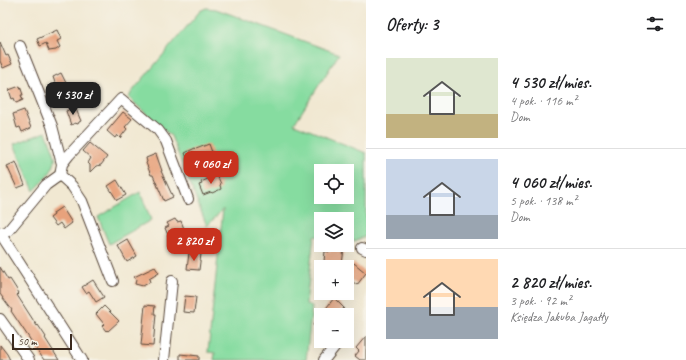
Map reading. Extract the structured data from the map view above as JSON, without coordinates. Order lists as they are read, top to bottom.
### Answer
{
  "scale_bar": "50 m",
  "page": {
    "heading": "Oferty: 3",
    "list": [
      {
        "name": "4 530 zł/mies.",
        "note": "4 pok. · 116 m² · Dom"
      },
      {
        "name": "4 060 zł/mies.",
        "note": "5 pok. · 138 m² · Dom"
      },
      {
        "name": "2 820 zł/mies.",
        "note": "3 pok. · 92 m² · Księdza Jakuba Jagałły"
      }
    ],
    "price": ["4 530 zł", "4 060 zł", "2 820 zł"],
    "map_buttons": ["+", "−"],
    "scale": "50 m"
  }
}
